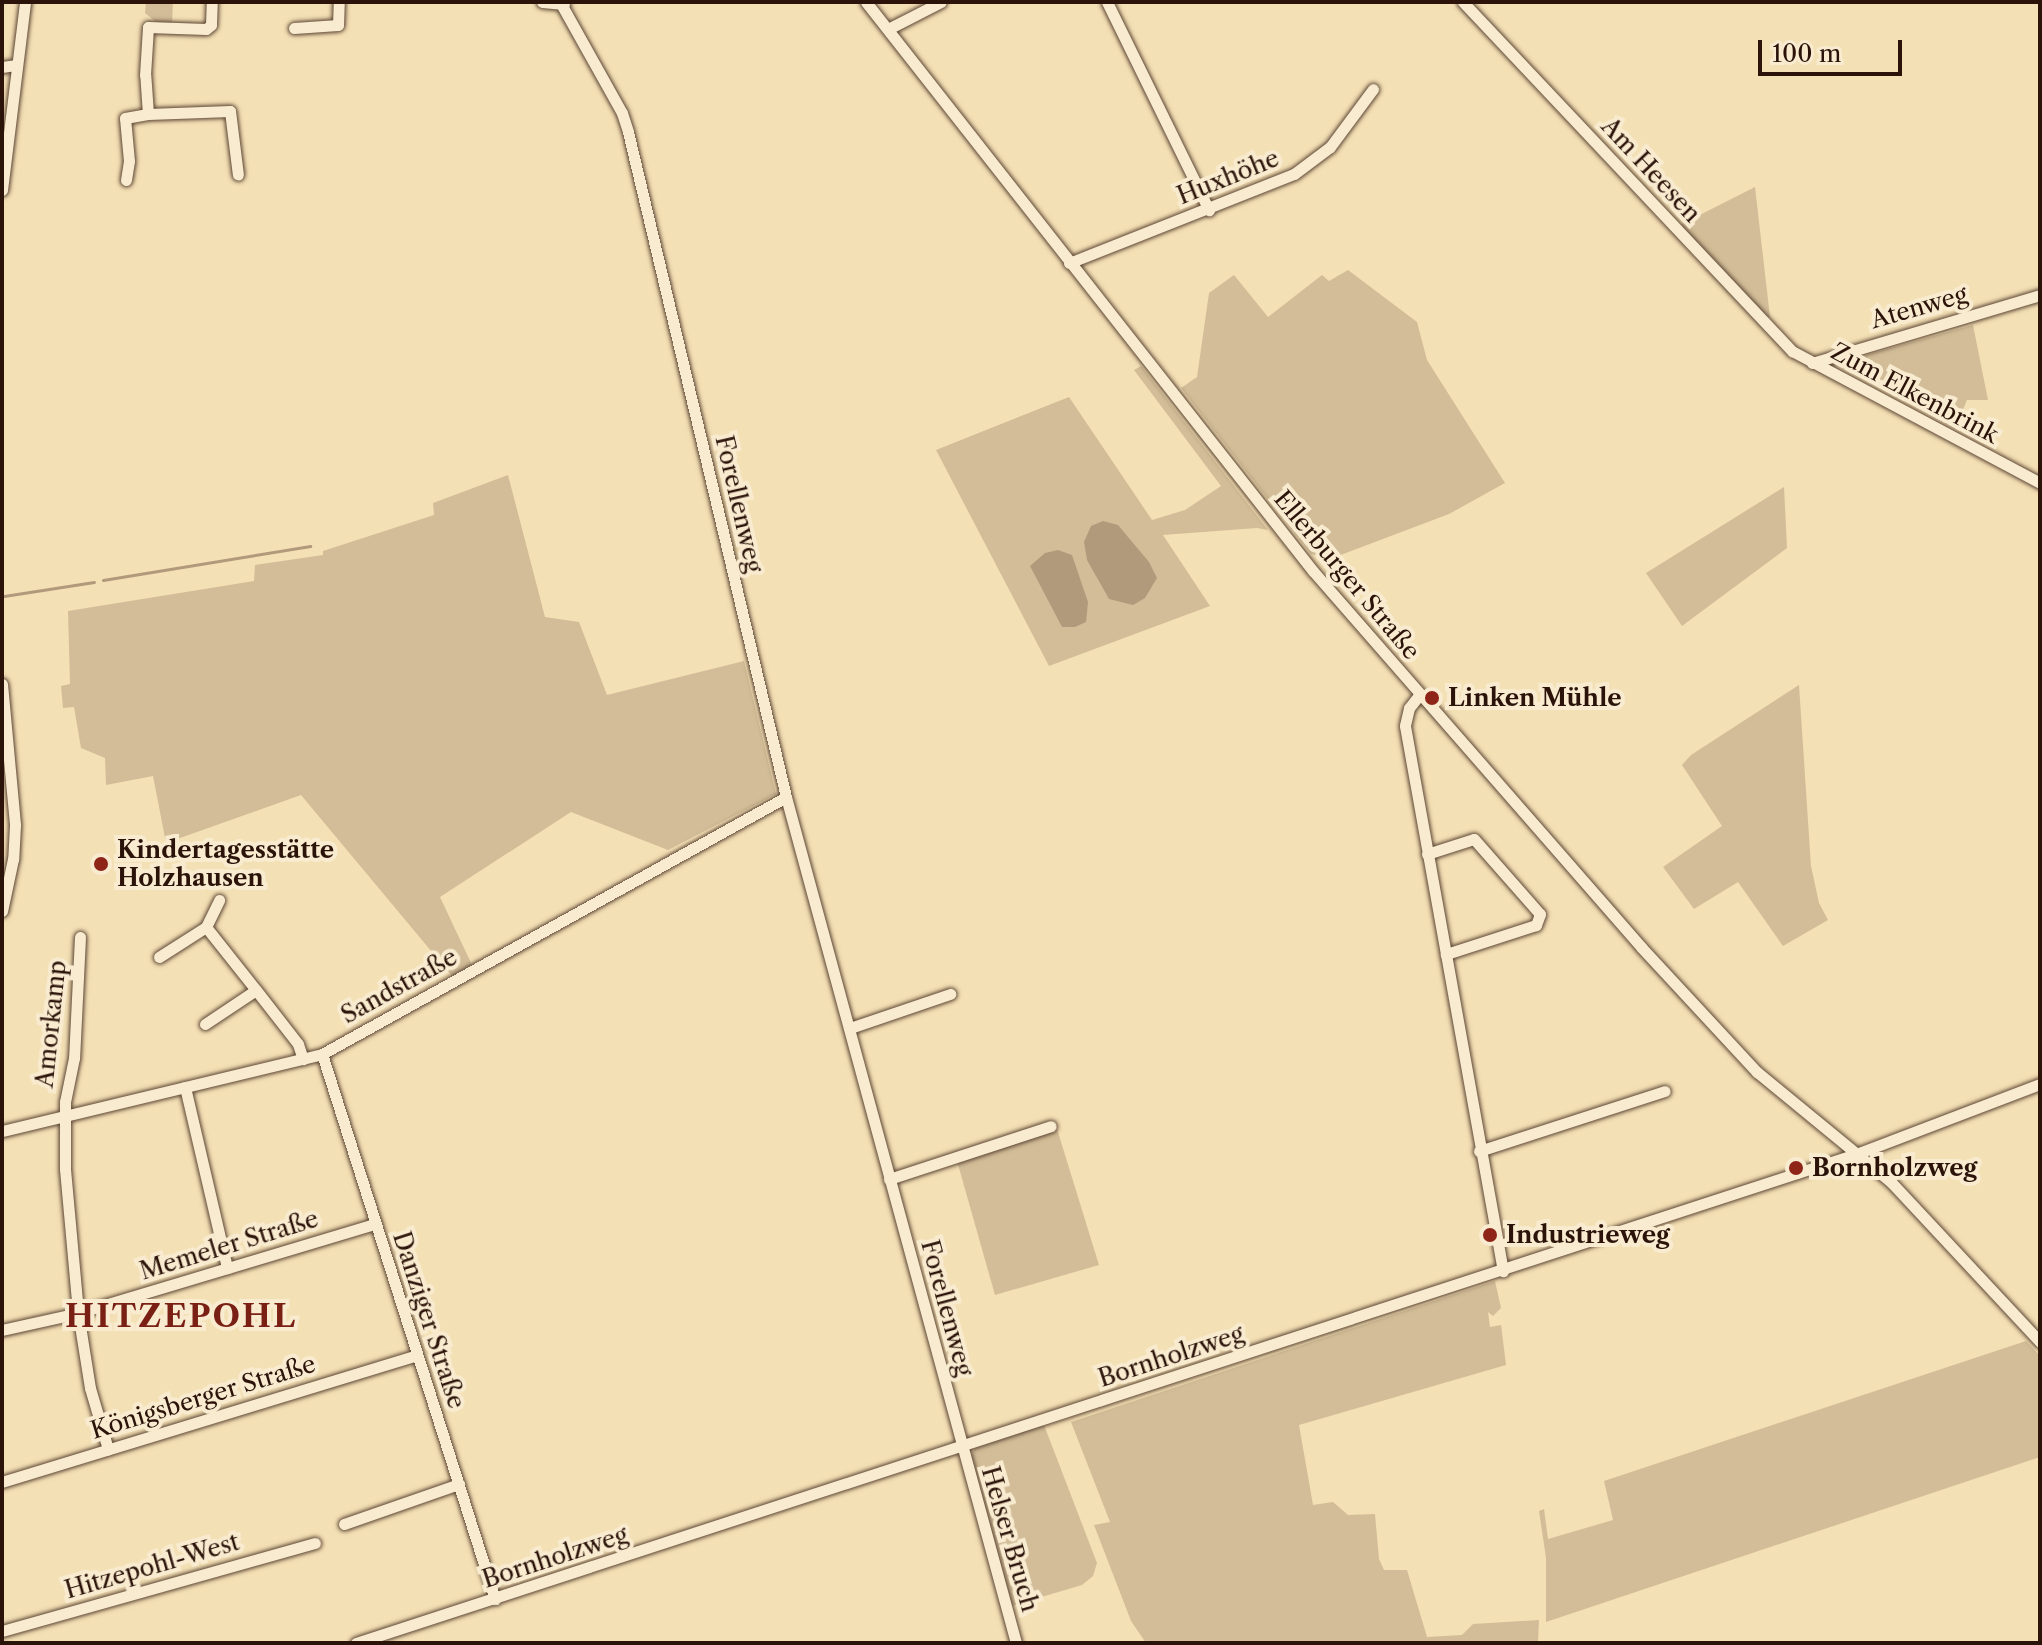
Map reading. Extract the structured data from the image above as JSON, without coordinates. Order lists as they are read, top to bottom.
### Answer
{
  "streets": {
    "street": [
      "Am Heesen",
      "Huxhöhe",
      "Atenweg",
      "Zum Elkenbrink",
      "Forellenweg",
      "Ellerburger Straße",
      "Sandstraße",
      "Amorkamp",
      "Memeler Straße",
      "Danziger Straße",
      "Bornholzweg",
      "Königsberger Straße",
      "Helser Bruch",
      "Hitzepohl-West"
    ]
  },
  "crossings": [
    ["Am Heesen", "Atenweg"],
    ["Am Heesen", "Zum Elkenbrink"],
    ["Huxhöhe", "Ellerburger Straße"],
    ["Atenweg", "Zum Elkenbrink"],
    ["Forellenweg", "Sandstraße"],
    ["Forellenweg", "Bornholzweg"],
    ["Forellenweg", "Helser Bruch"],
    ["Ellerburger Straße", "Bornholzweg"],
    ["Sandstraße", "Amorkamp"],
    ["Sandstraße", "Danziger Straße"],
    ["Amorkamp", "Memeler Straße"],
    ["Amorkamp", "Königsberger Straße"],
    ["Memeler Straße", "Danziger Straße"],
    ["Danziger Straße", "Bornholzweg"],
    ["Danziger Straße", "Königsberger Straße"],
    ["Bornholzweg", "Helser Bruch"]
  ],
  "districts": ["HITZEPOHL"],
  "places": [
    "Linken Mühle",
    "Kindertagesstätte Holzhausen",
    "Bornholzweg",
    "Industrieweg"
  ],
  "scale_bar": "100 m"
}
